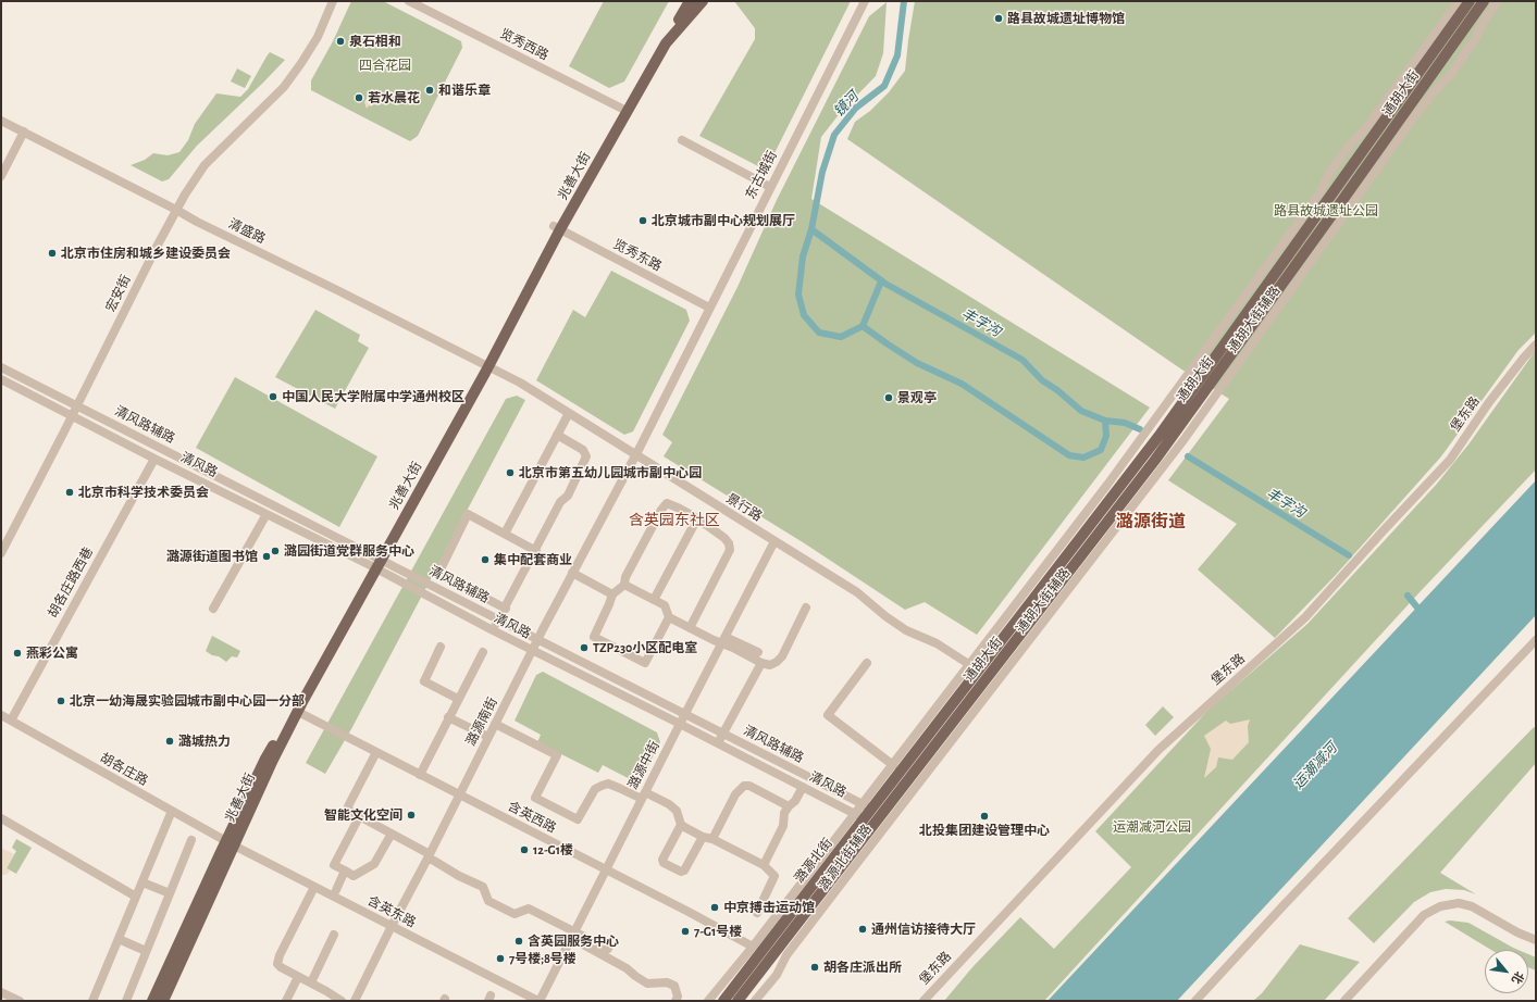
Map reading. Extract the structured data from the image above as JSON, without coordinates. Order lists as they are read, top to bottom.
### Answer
{
  "streets": {
    "main road": ["通胡大街", "兆善大街", "潞源北街"],
    "street": [
      "览秀西路",
      "东古城街",
      "清盛路",
      "览秀东路",
      "宏安街",
      "通胡大街辅路",
      "堡东路",
      "清风路辅路",
      "清风路",
      "景行路",
      "胡各庄路西巷",
      "潞源南街",
      "潞源中街",
      "胡各庄路",
      "含英西路",
      "潞源北街辅路",
      "含英东路"
    ]
  },
  "crossings": [
    ["览秀西路", "兆善大街"],
    ["通胡大街", "通胡大街辅路"],
    ["通胡大街", "景行路"],
    ["通胡大街", "潞源北街辅路"],
    ["通胡大街", "潞源北街"],
    ["东古城街", "览秀东路"],
    ["东古城街", "景行路"],
    ["东古城街", "潞源南街"],
    ["兆善大街", "清盛路"],
    ["兆善大街", "览秀东路"],
    ["兆善大街", "清风路辅路"],
    ["兆善大街", "清风路"],
    ["兆善大街", "景行路"],
    ["兆善大街", "胡各庄路"],
    ["兆善大街", "含英西路"],
    ["兆善大街", "含英东路"],
    ["清盛路", "宏安街"],
    ["清盛路", "景行路"],
    ["宏安街", "清风路辅路"],
    ["宏安街", "清风路"],
    ["通胡大街辅路", "景行路"],
    ["通胡大街辅路", "潞源北街辅路"],
    ["通胡大街辅路", "潞源北街"],
    ["清风路辅路", "清风路"],
    ["清风路辅路", "潞源南街"],
    ["清风路辅路", "潞源中街"],
    ["清风路辅路", "潞源北街辅路"],
    ["清风路辅路", "潞源北街"],
    ["清风路", "胡各庄路西巷"],
    ["清风路", "潞源南街"],
    ["清风路", "潞源中街"],
    ["清风路", "潞源北街辅路"],
    ["清风路", "潞源北街"],
    ["景行路", "潞源南街"],
    ["景行路", "潞源中街"],
    ["胡各庄路西巷", "胡各庄路"],
    ["潞源南街", "含英西路"],
    ["潞源南街", "含英东路"],
    ["潞源中街", "含英西路"],
    ["潞源中街", "含英东路"],
    ["胡各庄路", "含英东路"],
    ["含英西路", "潞源北街辅路"],
    ["潞源北街辅路", "潞源北街"]
  ],
  "districts": ["含英园东社区", "潞源街道"],
  "water": ["镜河", "丰字沟", "运潮减河"],
  "parks": ["四合花园", "路县故城遗址公园", "运潮减河公园"],
  "places": [
    "路县故城遗址博物馆",
    "泉石相和",
    "和谐乐章",
    "若水晨花",
    "北京城市副中心规划展厅",
    "北京市住房和城乡建设委员会",
    "中国人民大学附属中学通州校区",
    "景观亭",
    "北京市第五幼儿园城市副中心园",
    "北京市科学技术委员会",
    "潞园街道党群服务中心",
    "潞源街道图书馆",
    "集中配套商业",
    "TZP230小区配电室",
    "燕彩公寓",
    "北京一幼海晟实验园城市副中心园一分部",
    "潞城热力",
    "智能文化空间",
    "北投集团建设管理中心",
    "12-G1楼",
    "中京搏击运动馆",
    "通州信访接待大厅",
    "7-G1号楼",
    "含英园服务中心",
    "7号楼;8号楼",
    "胡各庄派出所"
  ],
  "north": "bottom right"
}
